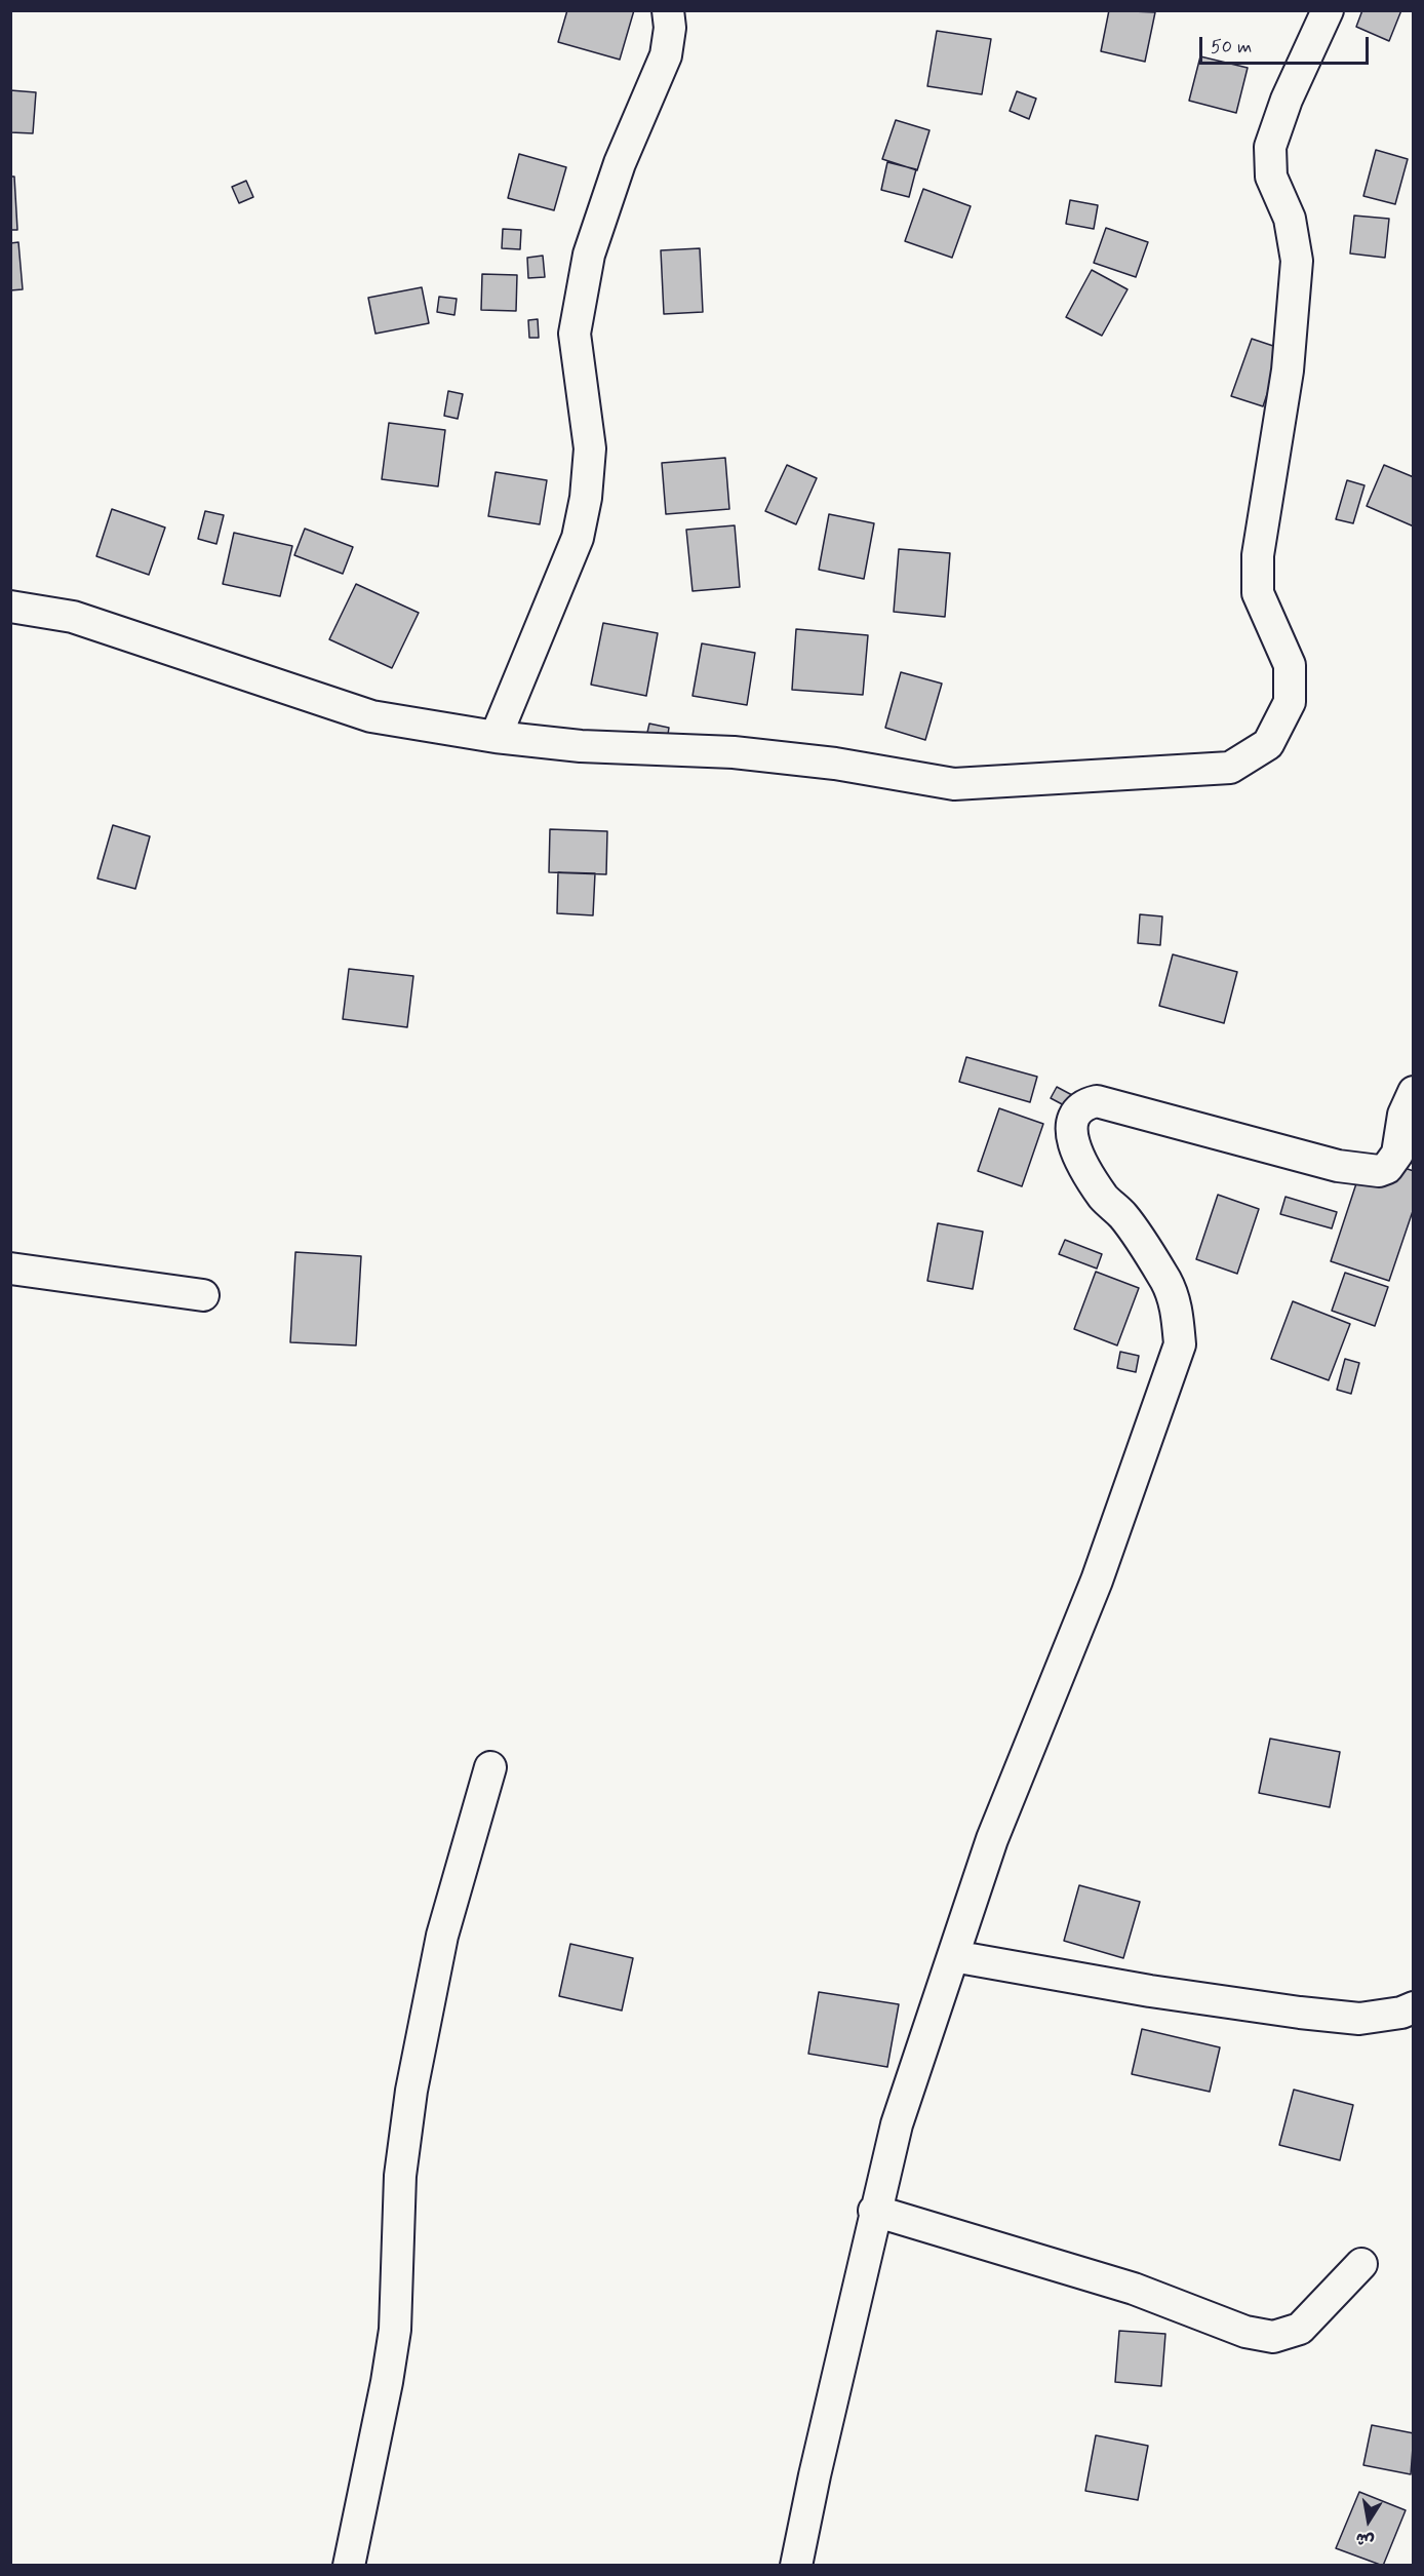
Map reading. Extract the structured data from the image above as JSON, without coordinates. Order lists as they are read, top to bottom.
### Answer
{
  "scale_bar": "50 m",
  "north": "bottom"
}
